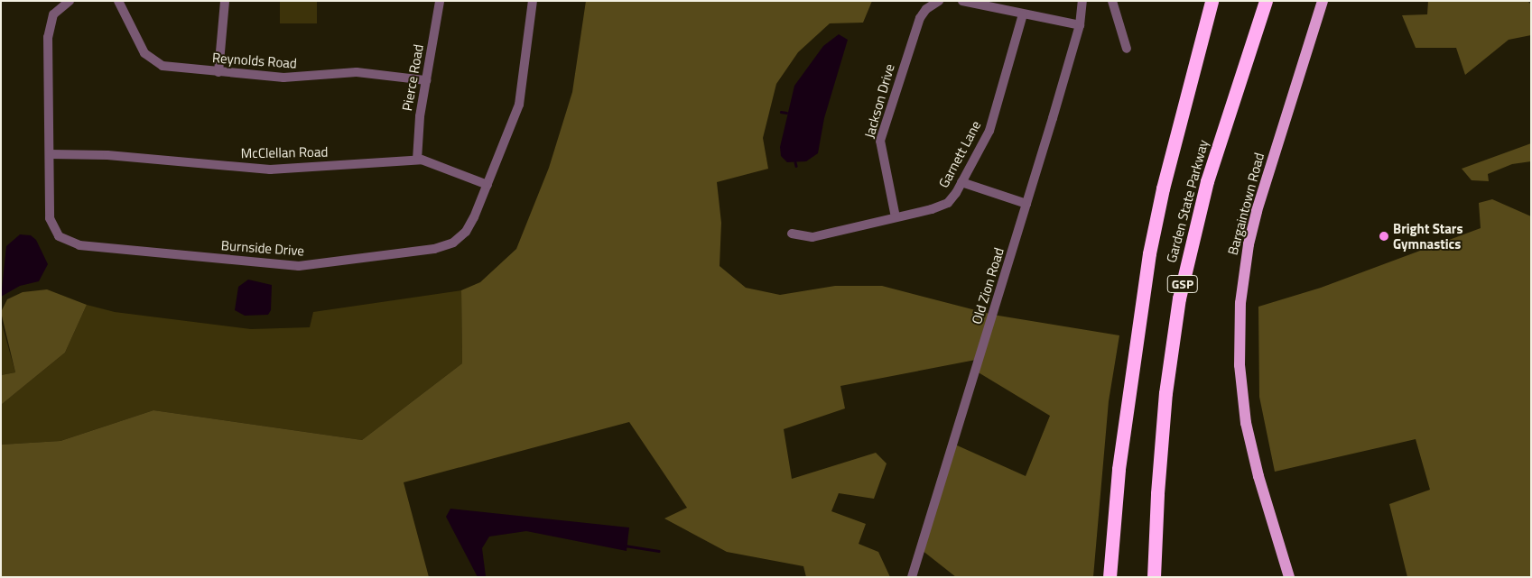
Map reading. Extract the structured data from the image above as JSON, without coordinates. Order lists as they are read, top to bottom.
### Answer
{
  "streets": {
    "highway": ["Garden State Parkway", "GSP"],
    "main road": ["Bargaintown Road"],
    "street": [
      "Reynolds Road",
      "Pierce Road",
      "Jackson Drive",
      "McClellan Road",
      "Garnett Lane",
      "Burnside Drive",
      "Old Zion Road"
    ]
  },
  "crossings": [
    ["Reynolds Road", "Pierce Road"],
    ["Pierce Road", "McClellan Road"],
    ["Jackson Drive", "Garnett Lane"],
    ["McClellan Road", "Burnside Drive"]
  ],
  "places": ["Bright Stars Gymnastics"]
}
